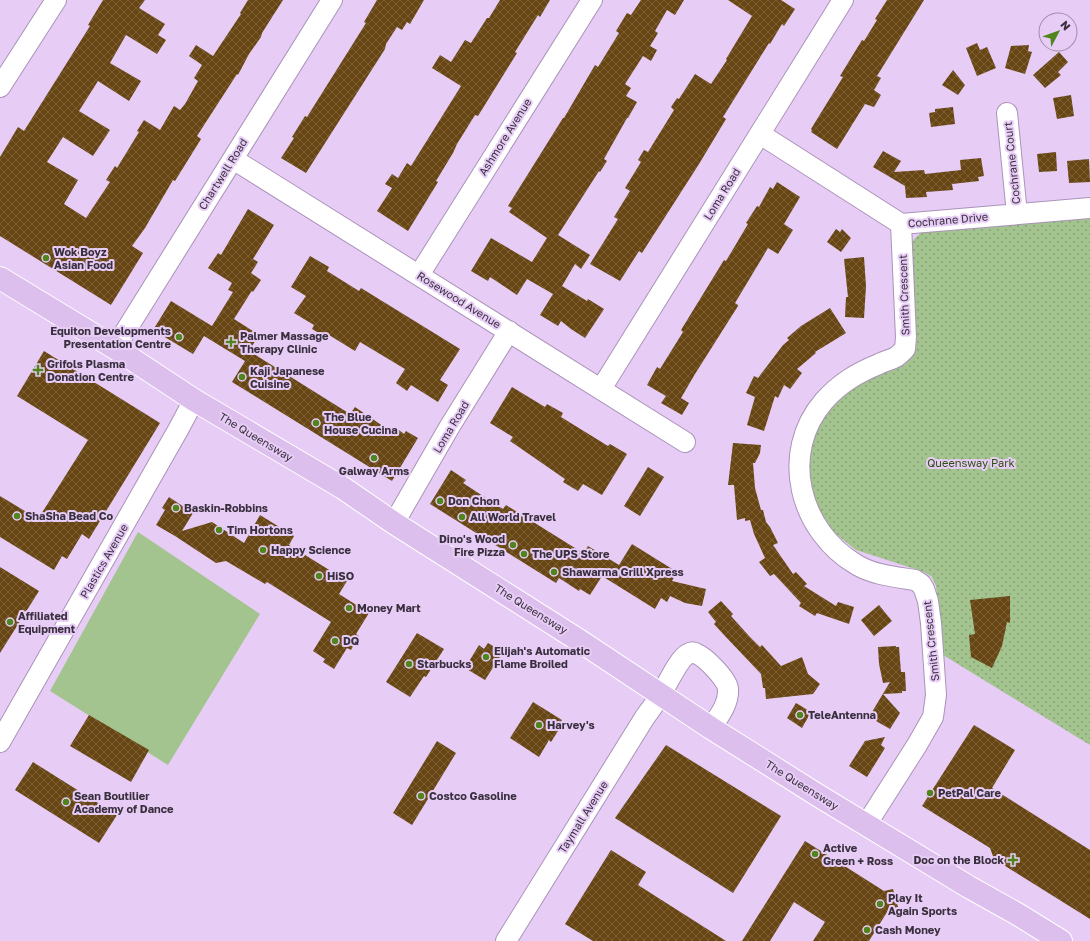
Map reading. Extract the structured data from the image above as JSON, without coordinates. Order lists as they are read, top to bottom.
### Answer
{
  "streets": {
    "main road": ["The Queensway"],
    "street": [
      "Ashmore Avenue",
      "Cochrane Court",
      "Chartwell Road",
      "Loma Road",
      "Cochrane Drive",
      "Smith Crescent",
      "Rosewood Avenue",
      "Plastics Avenue",
      "Taymall Avenue"
    ]
  },
  "crossings": [
    ["Ashmore Avenue", "Rosewood Avenue"],
    ["Cochrane Court", "Cochrane Drive"],
    ["Chartwell Road", "Rosewood Avenue"],
    ["Chartwell Road", "The Queensway"],
    ["Loma Road", "Cochrane Drive"],
    ["Loma Road", "Rosewood Avenue"],
    ["Loma Road", "The Queensway"],
    ["Cochrane Drive", "Smith Crescent"],
    ["Smith Crescent", "The Queensway"],
    ["The Queensway", "Plastics Avenue"],
    ["The Queensway", "Taymall Avenue"]
  ],
  "parks": ["Queensway Park"],
  "places": {
    "other": [
      "Wok Boyz Asian Food",
      "Equiton Developments Presentation Centre",
      "Kaji Japanese Cuisine",
      "The Blue House Cucina",
      "Galway Arms",
      "Don Chon",
      "Baskin-Robbins",
      "ShaSha Bead Co",
      "All World Travel",
      "Tim Hortons",
      "Dino's Wood Fire Pizza",
      "Happy Science",
      "The UPS Store",
      "Shawarma Grill Xpress",
      "HiSO",
      "Money Mart",
      "Affiliated Equipment",
      "DQ",
      "Elijah's Automatic Flame Broiled",
      "Starbucks",
      "TeleAntenna",
      "Harvey's",
      "PetPal Care",
      "Costco Gasoline",
      "Sean Boutilier Academy of Dance",
      "Active Green + Ross",
      "Play It Again Sports",
      "Cash Money"
    ],
    "health": ["Palmer Massage Therapy Clinic", "Grifols Plasma Donation Centre", "Doc on the Block"]
  },
  "north": "top right"
}
